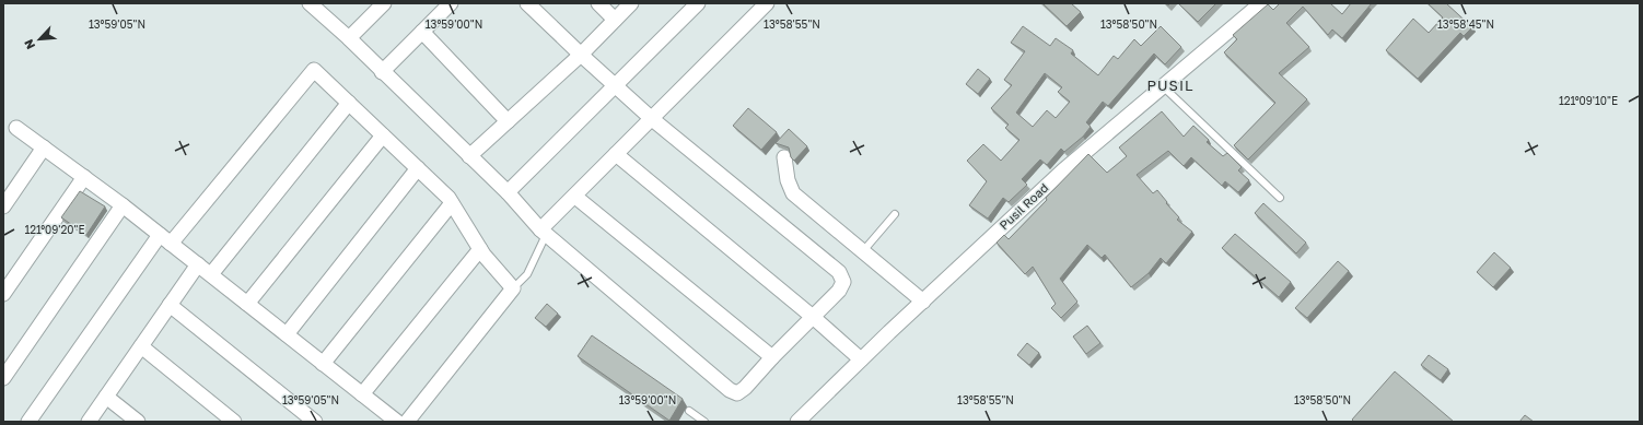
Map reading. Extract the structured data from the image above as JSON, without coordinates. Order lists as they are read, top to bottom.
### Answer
{
  "streets": {
    "street": ["Pusil Road"]
  },
  "districts": ["PUSIL"],
  "north": "bottom left",
  "coordinates": [
    "13°59'05\"N",
    "13°59'00\"N",
    "13°58'55\"N",
    "13°58'50\"N",
    "13°58'45\"N",
    "121°09'10\"E",
    "121°09'20\"E"
  ]
}
